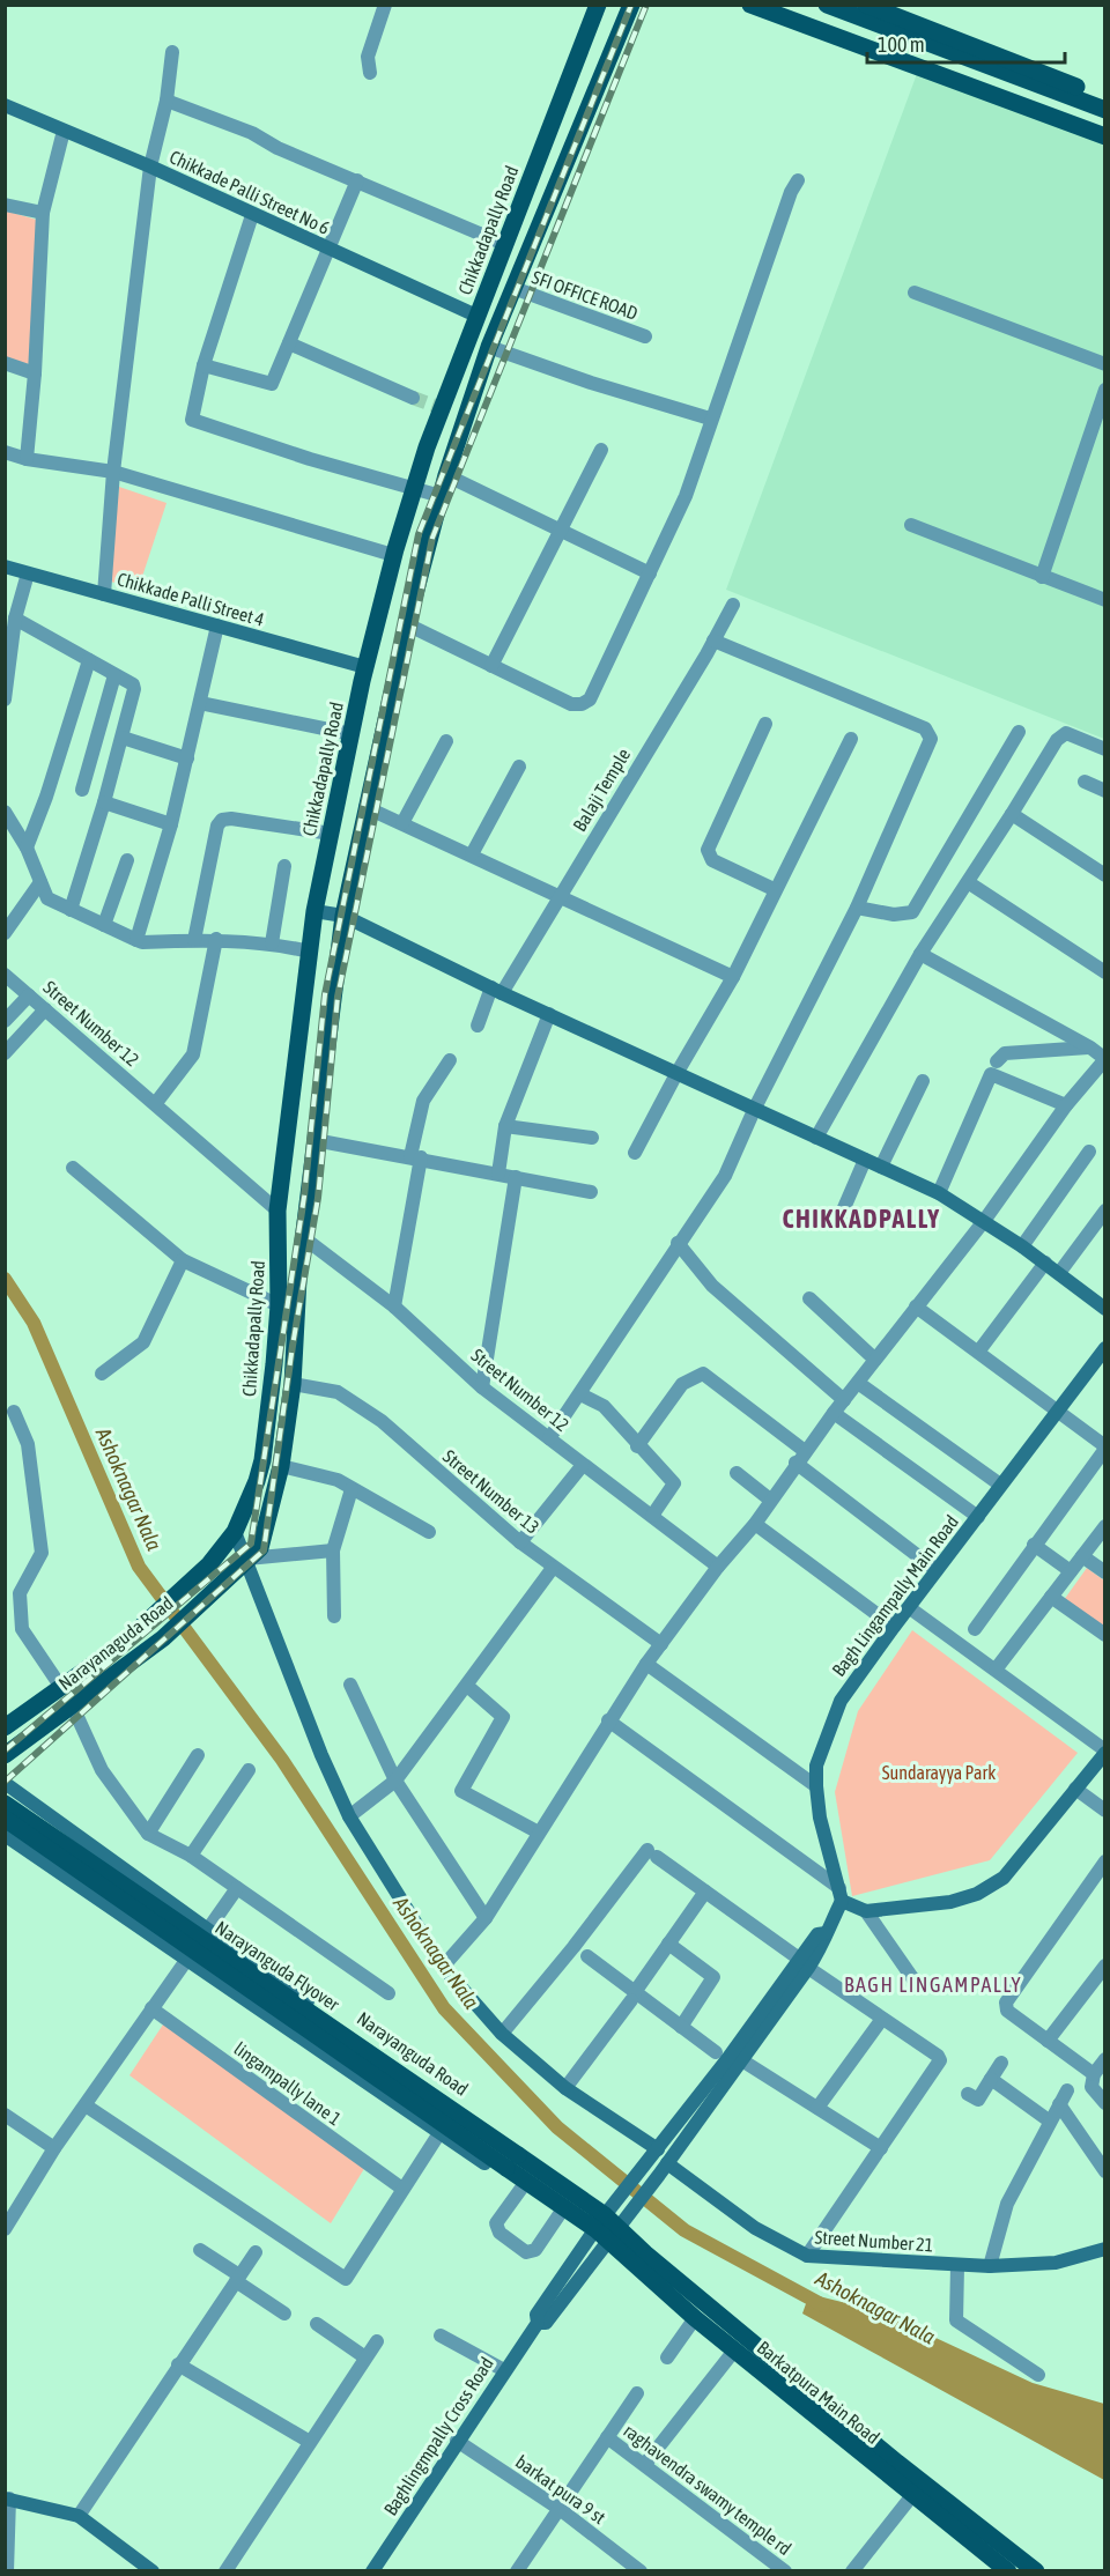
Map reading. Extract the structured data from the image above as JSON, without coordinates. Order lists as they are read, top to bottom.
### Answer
{
  "streets": {
    "main road": [
      "Chikkadapally Road",
      "Narayanaguda Road",
      "Narayanguda Flyover",
      "Barkatpura Main Road"
    ],
    "street": [
      "Chikkade Palli Street No 6",
      "SFI OFFICE ROAD",
      "Chikkade Palli Street 4",
      "Balaji Temple",
      "Street Number 12",
      "Street Number 13",
      "Bagh Lingampally Main Road",
      "Narayanguda Road",
      "lingampally lane 1",
      "Street Number 21",
      "Baghlingmpally Cross Road",
      "barkat pura 9 st",
      "raghavendra swamy temple rd"
    ]
  },
  "crossings": [
    ["Chikkade Palli Street No 6", "Chikkadapally Road"],
    ["Chikkadapally Road", "Chikkade Palli Street 4"],
    ["Chikkadapally Road", "Street Number 12"],
    ["Chikkadapally Road", "Narayanaguda Road"],
    ["Narayanguda Flyover", "Narayanguda Road"],
    ["Barkatpura Main Road", "Baghlingmpally Cross Road"],
    ["Baghlingmpally Cross Road", "barkat pura 9 st"]
  ],
  "districts": ["CHIKKADPALLY", "BAGH LINGAMPALLY"],
  "water": ["Ashoknagar Nala"],
  "parks": ["Sundarayya Park"],
  "scale_bar": "100 m"
}
